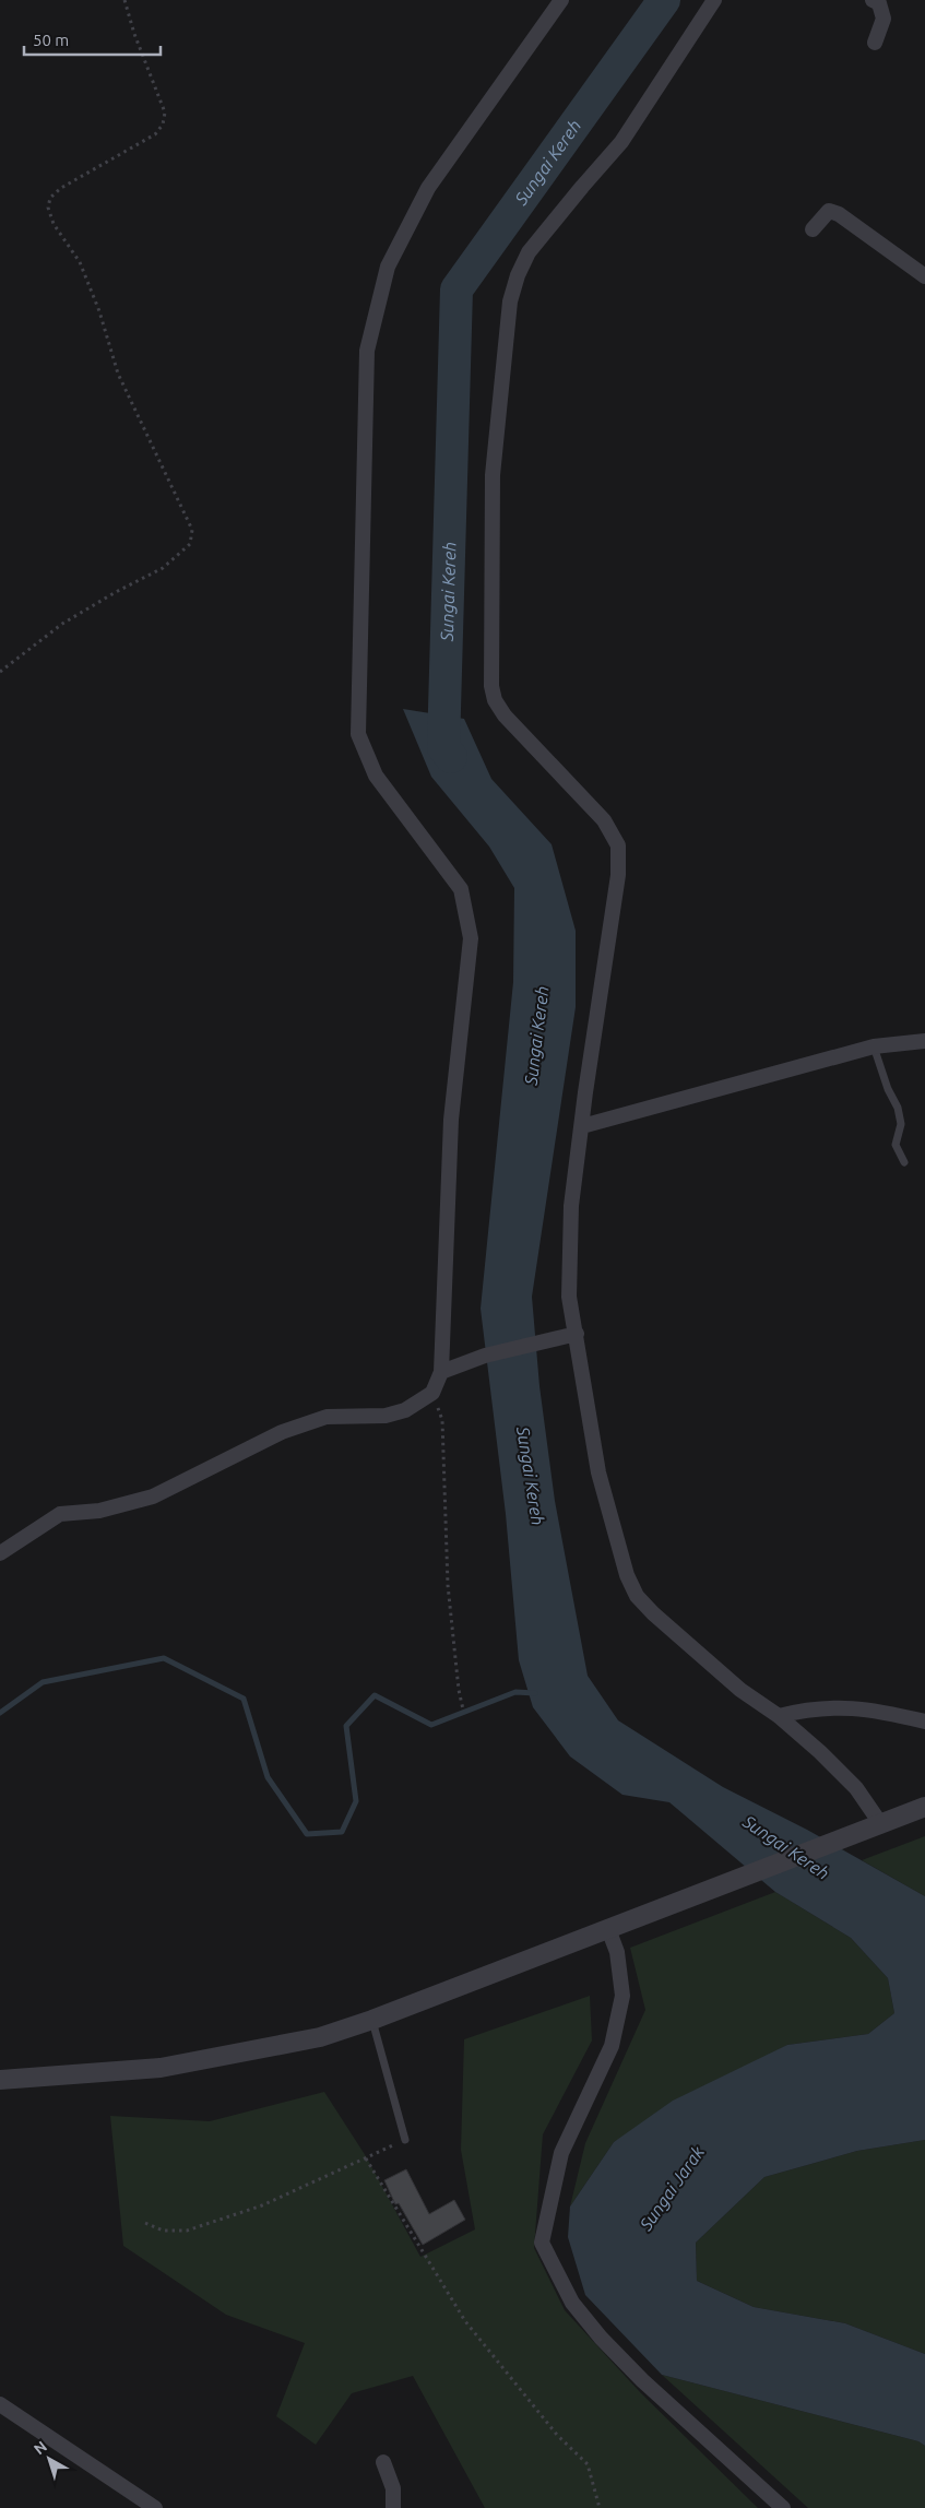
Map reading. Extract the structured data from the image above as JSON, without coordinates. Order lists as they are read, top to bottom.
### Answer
{
  "water": ["Sungai Kereh", "Sungai Jarak"],
  "scale_bar": "50 m",
  "north": "top left"
}
